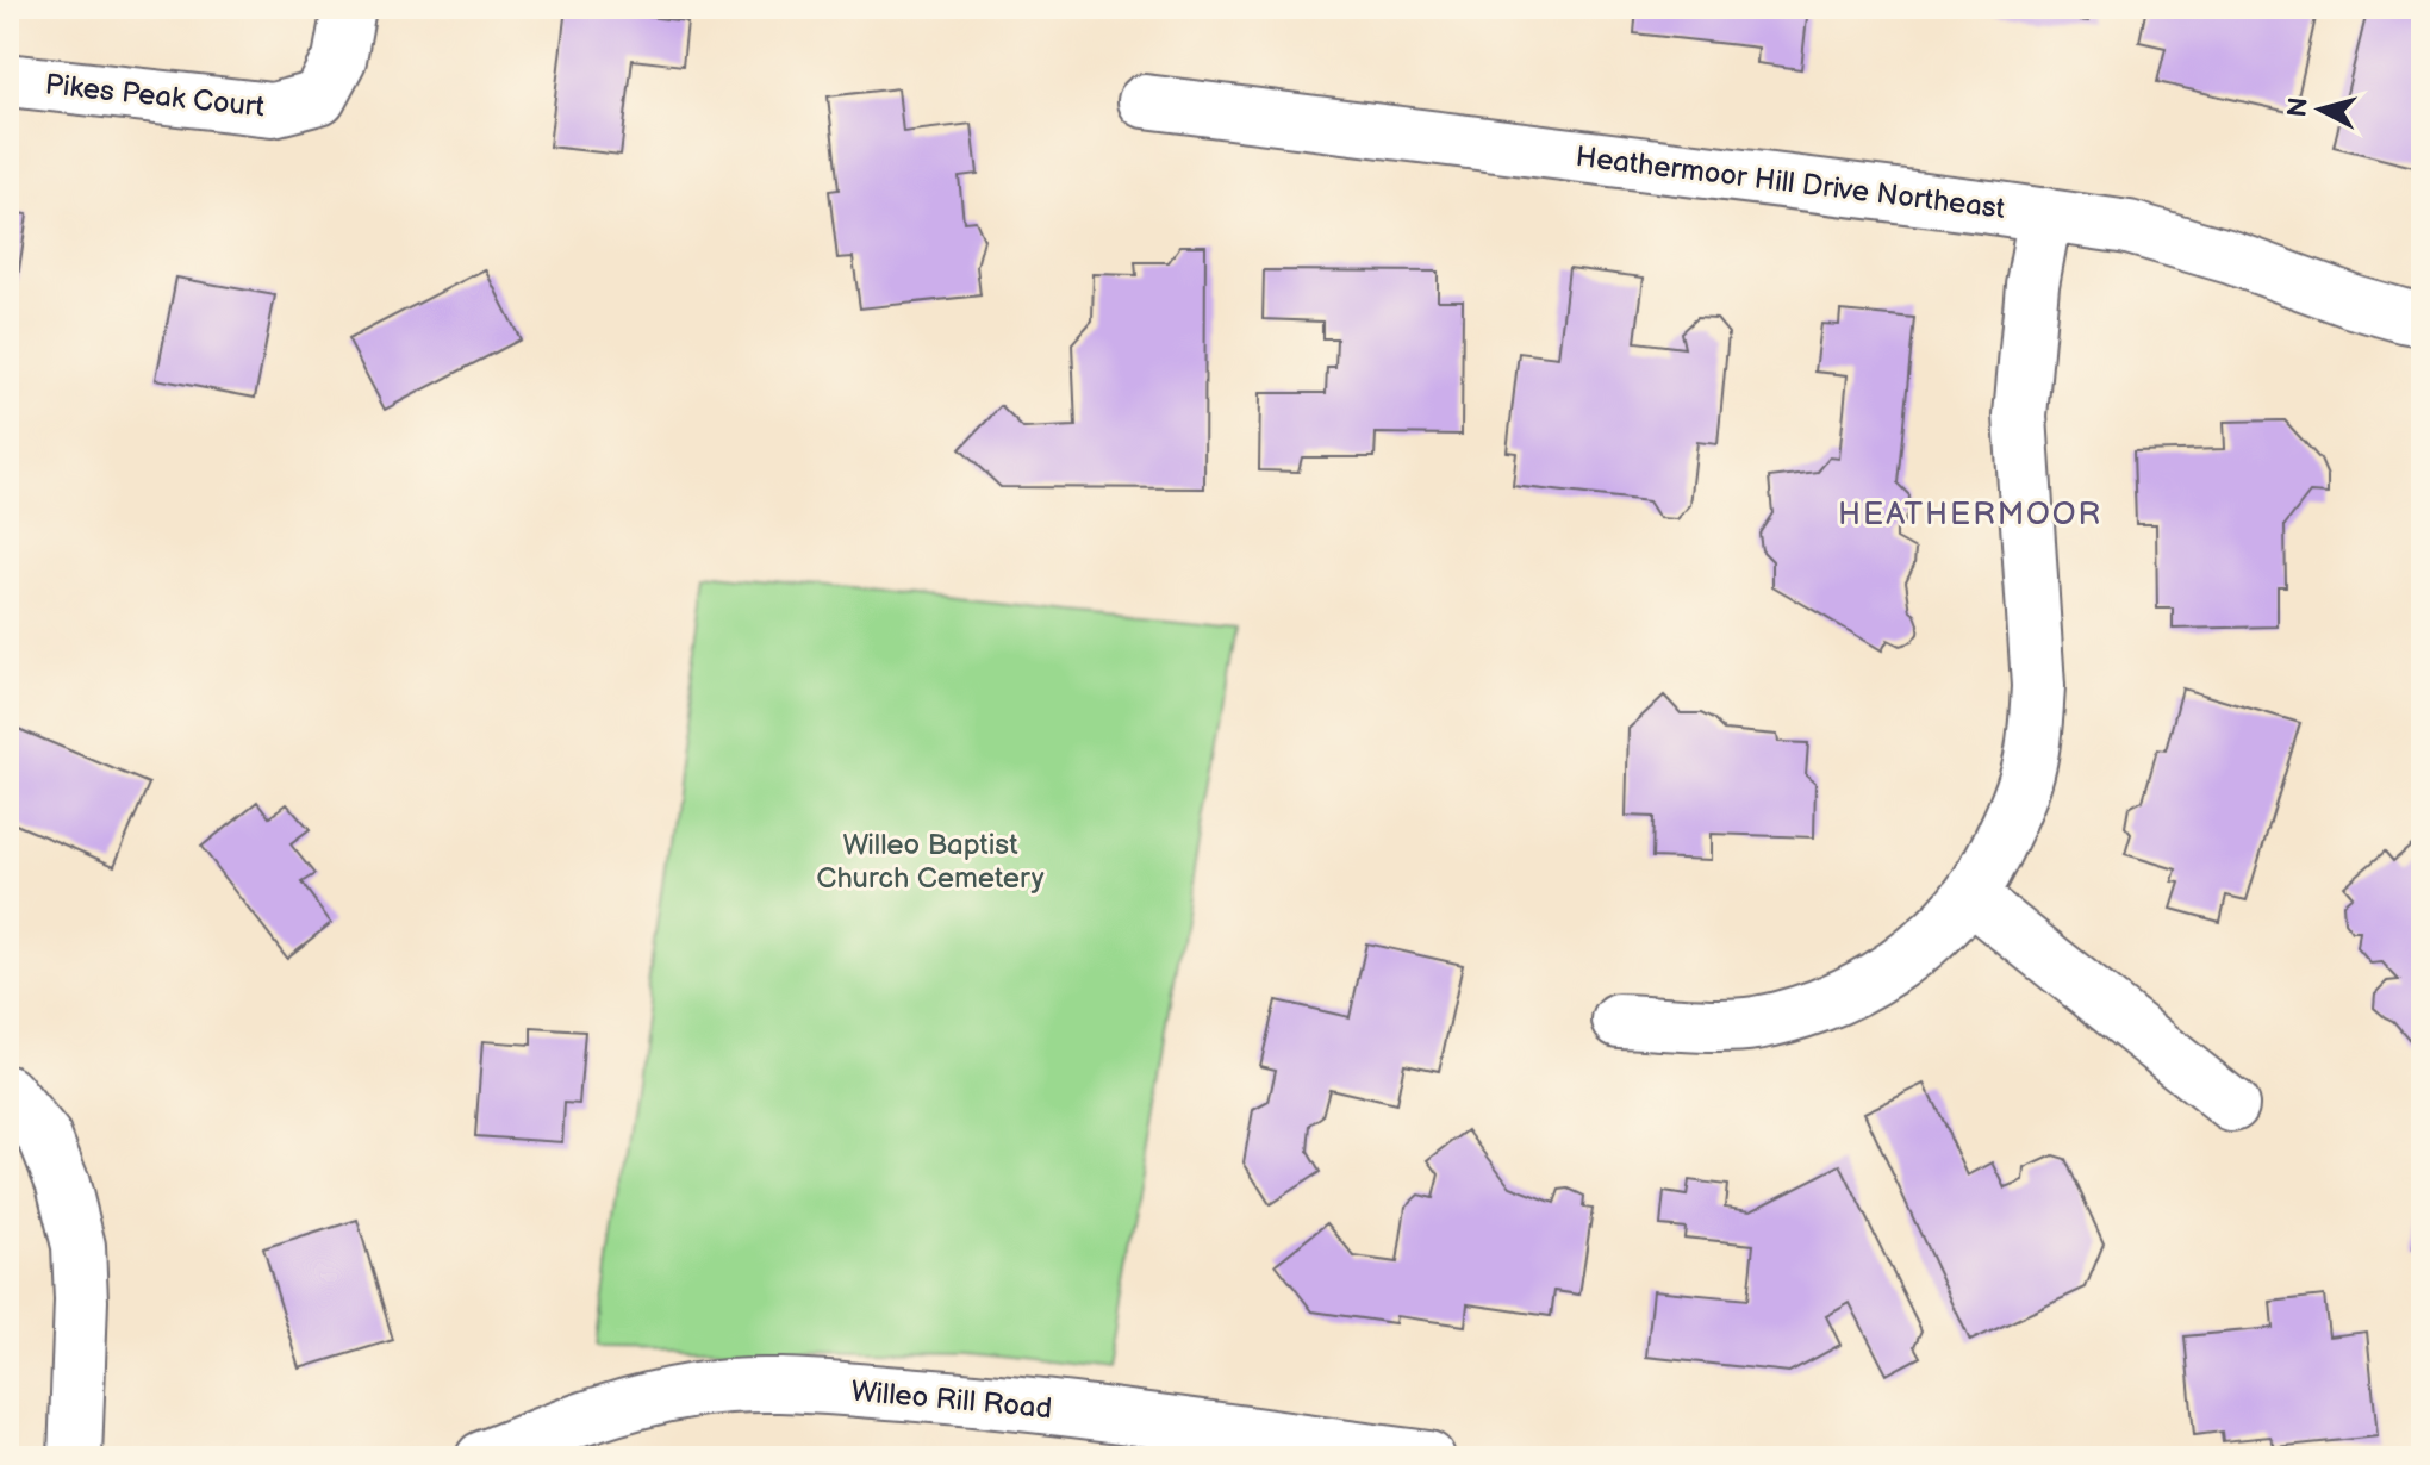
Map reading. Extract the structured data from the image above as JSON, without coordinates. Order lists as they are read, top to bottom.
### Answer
{
  "streets": {
    "street": ["Pikes Peak Court", "Heathermoor Hill Drive Northeast", "Willeo Rill Road"]
  },
  "districts": ["HEATHERMOOR"],
  "parks": ["Willeo Baptist Church Cemetery"],
  "north": "left"
}
